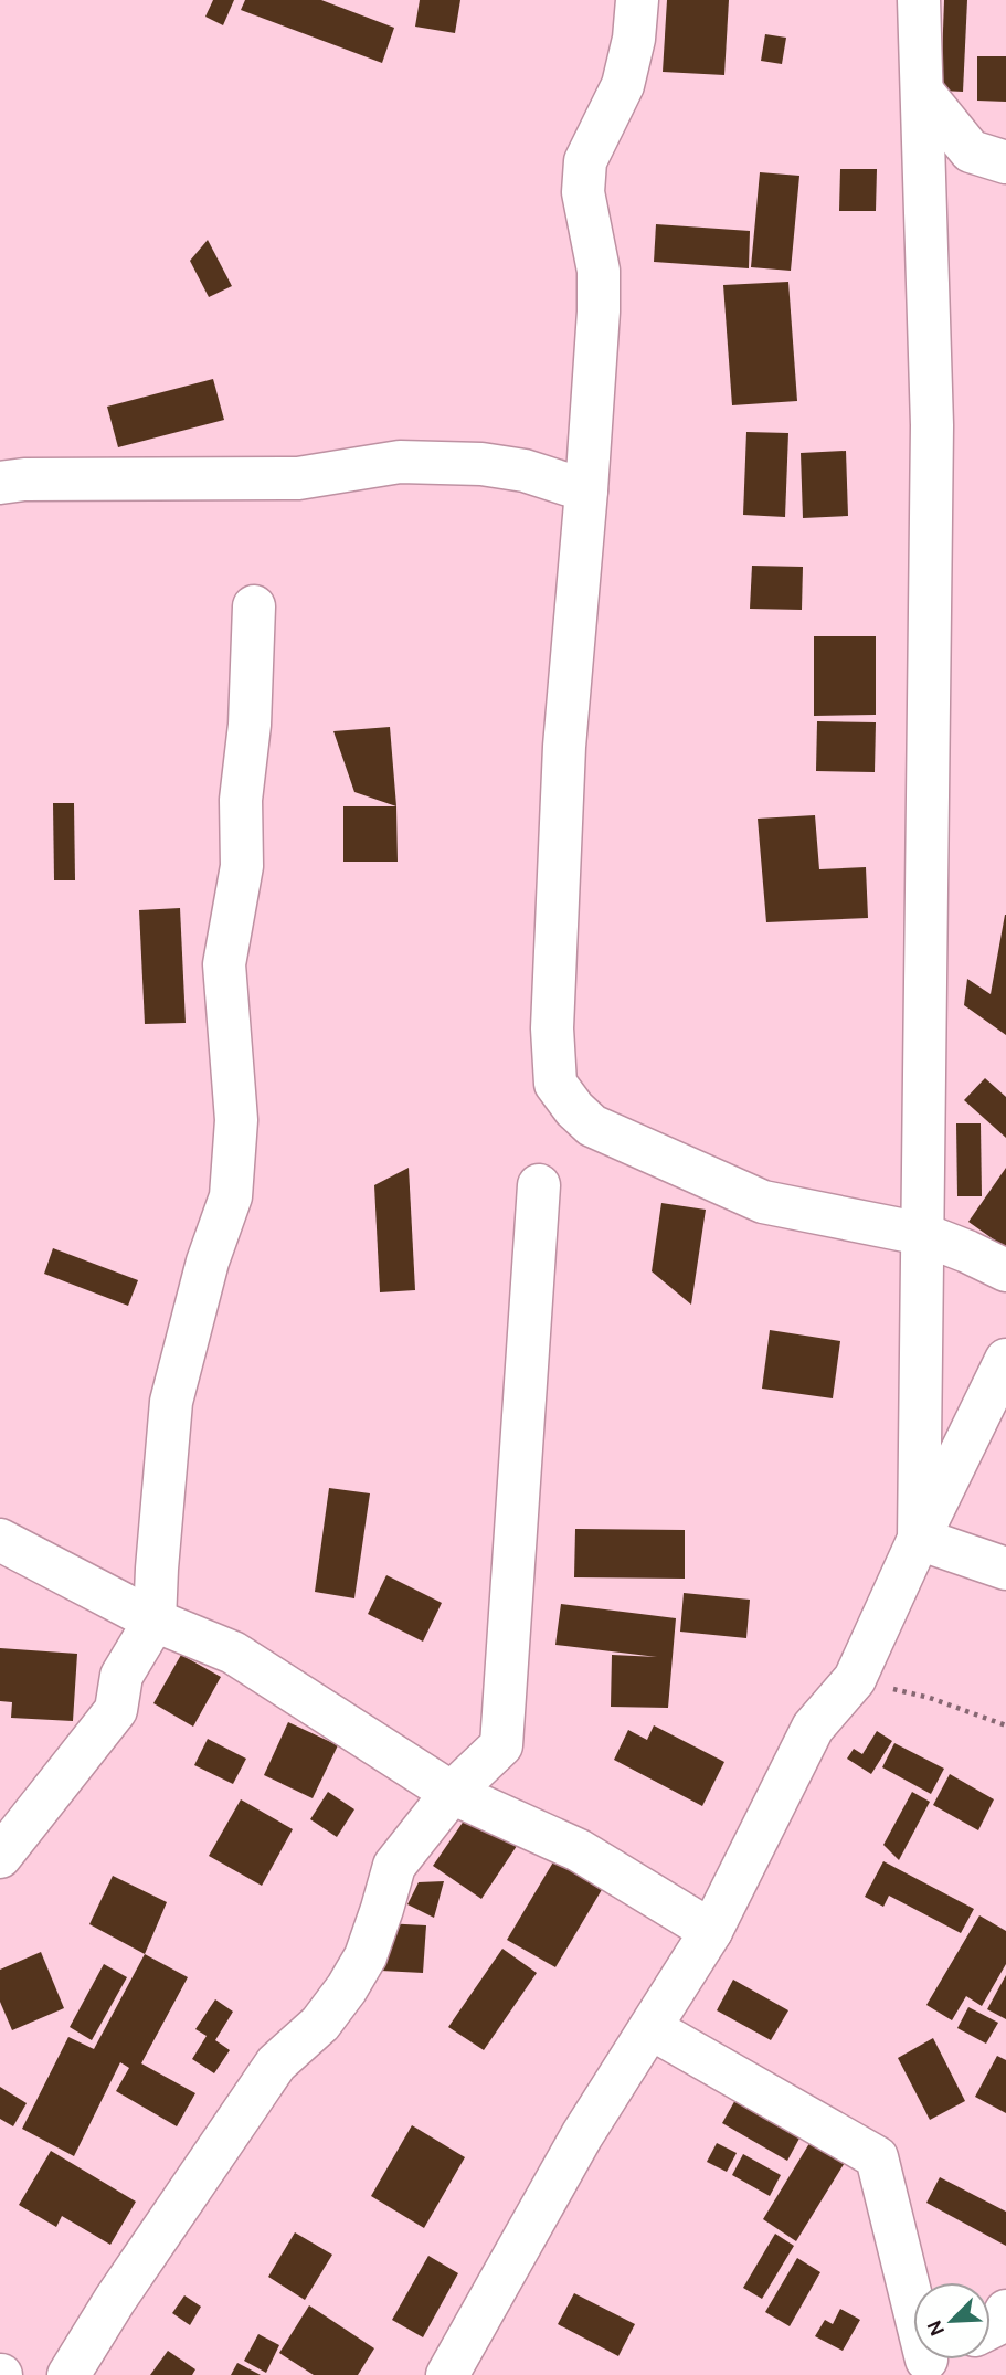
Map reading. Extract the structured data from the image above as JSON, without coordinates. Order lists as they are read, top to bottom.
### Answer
{
  "north": "bottom left"
}
